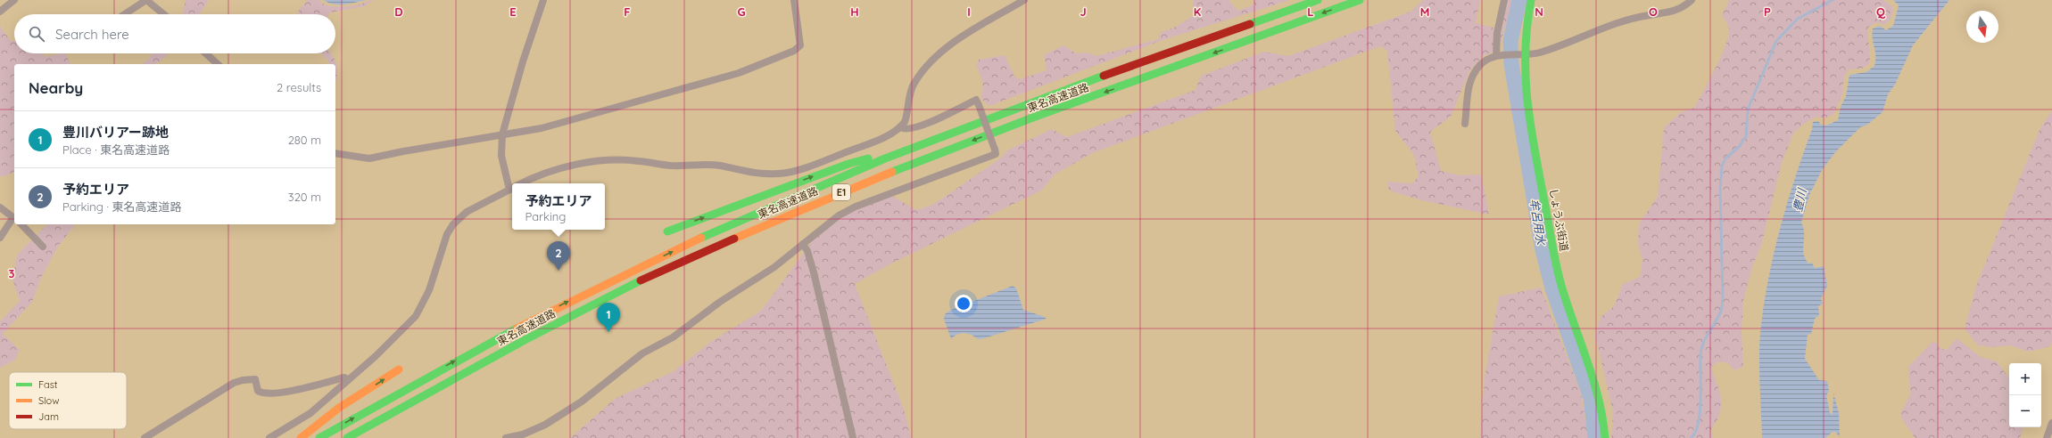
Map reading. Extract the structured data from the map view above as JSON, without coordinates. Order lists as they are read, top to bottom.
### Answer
{
  "streets": {
    "main road": ["東名高速道路", "E1", "しょうぶ街道"]
  },
  "water": ["豊川", "牟呂用水"],
  "legend": ["Fast", "Slow", "Jam"],
  "north": "bottom",
  "page": {
    "search": "Search here",
    "heading": ["Nearby", "2 results"],
    "list": [
      {
        "mark": "1",
        "name": "豊川バリアー跡地",
        "note": "Place · 東名高速道路",
        "value": "280 m"
      },
      {
        "mark": "2",
        "name": "予約エリア",
        "note": "Parking · 東名高速道路",
        "value": "320 m"
      }
    ],
    "popup": ["予約エリア", "Parking"],
    "pins": ["2", "1"],
    "map_buttons": ["+", "−"]
  },
  "grid": {
    "columns": [
      "D",
      "E",
      "F",
      "G",
      "H",
      "I",
      "J",
      "K",
      "L",
      "M",
      "N",
      "O",
      "P",
      "Q"
    ],
    "rows": ["3"]
  }
}
